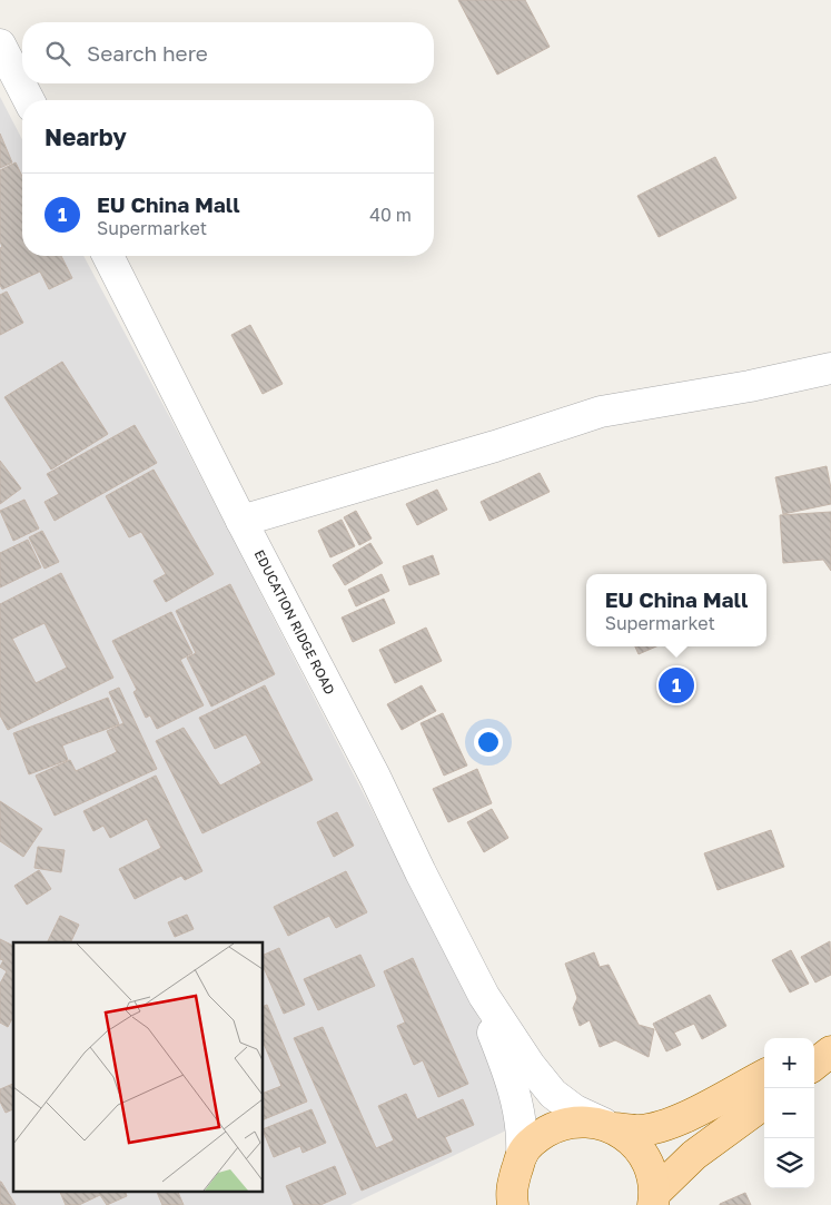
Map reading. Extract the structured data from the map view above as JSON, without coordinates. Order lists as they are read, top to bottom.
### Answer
{
  "streets": {
    "street": ["EDUCATION RIDGE ROAD"]
  },
  "page": {
    "search": "Search here",
    "heading": "Nearby",
    "list": [
      {
        "mark": "1",
        "name": "EU China Mall",
        "note": "Supermarket",
        "value": "40 m"
      }
    ],
    "popup": ["EU China Mall", "Supermarket"],
    "pins": "1",
    "map_buttons": ["+", "−"]
  }
}
